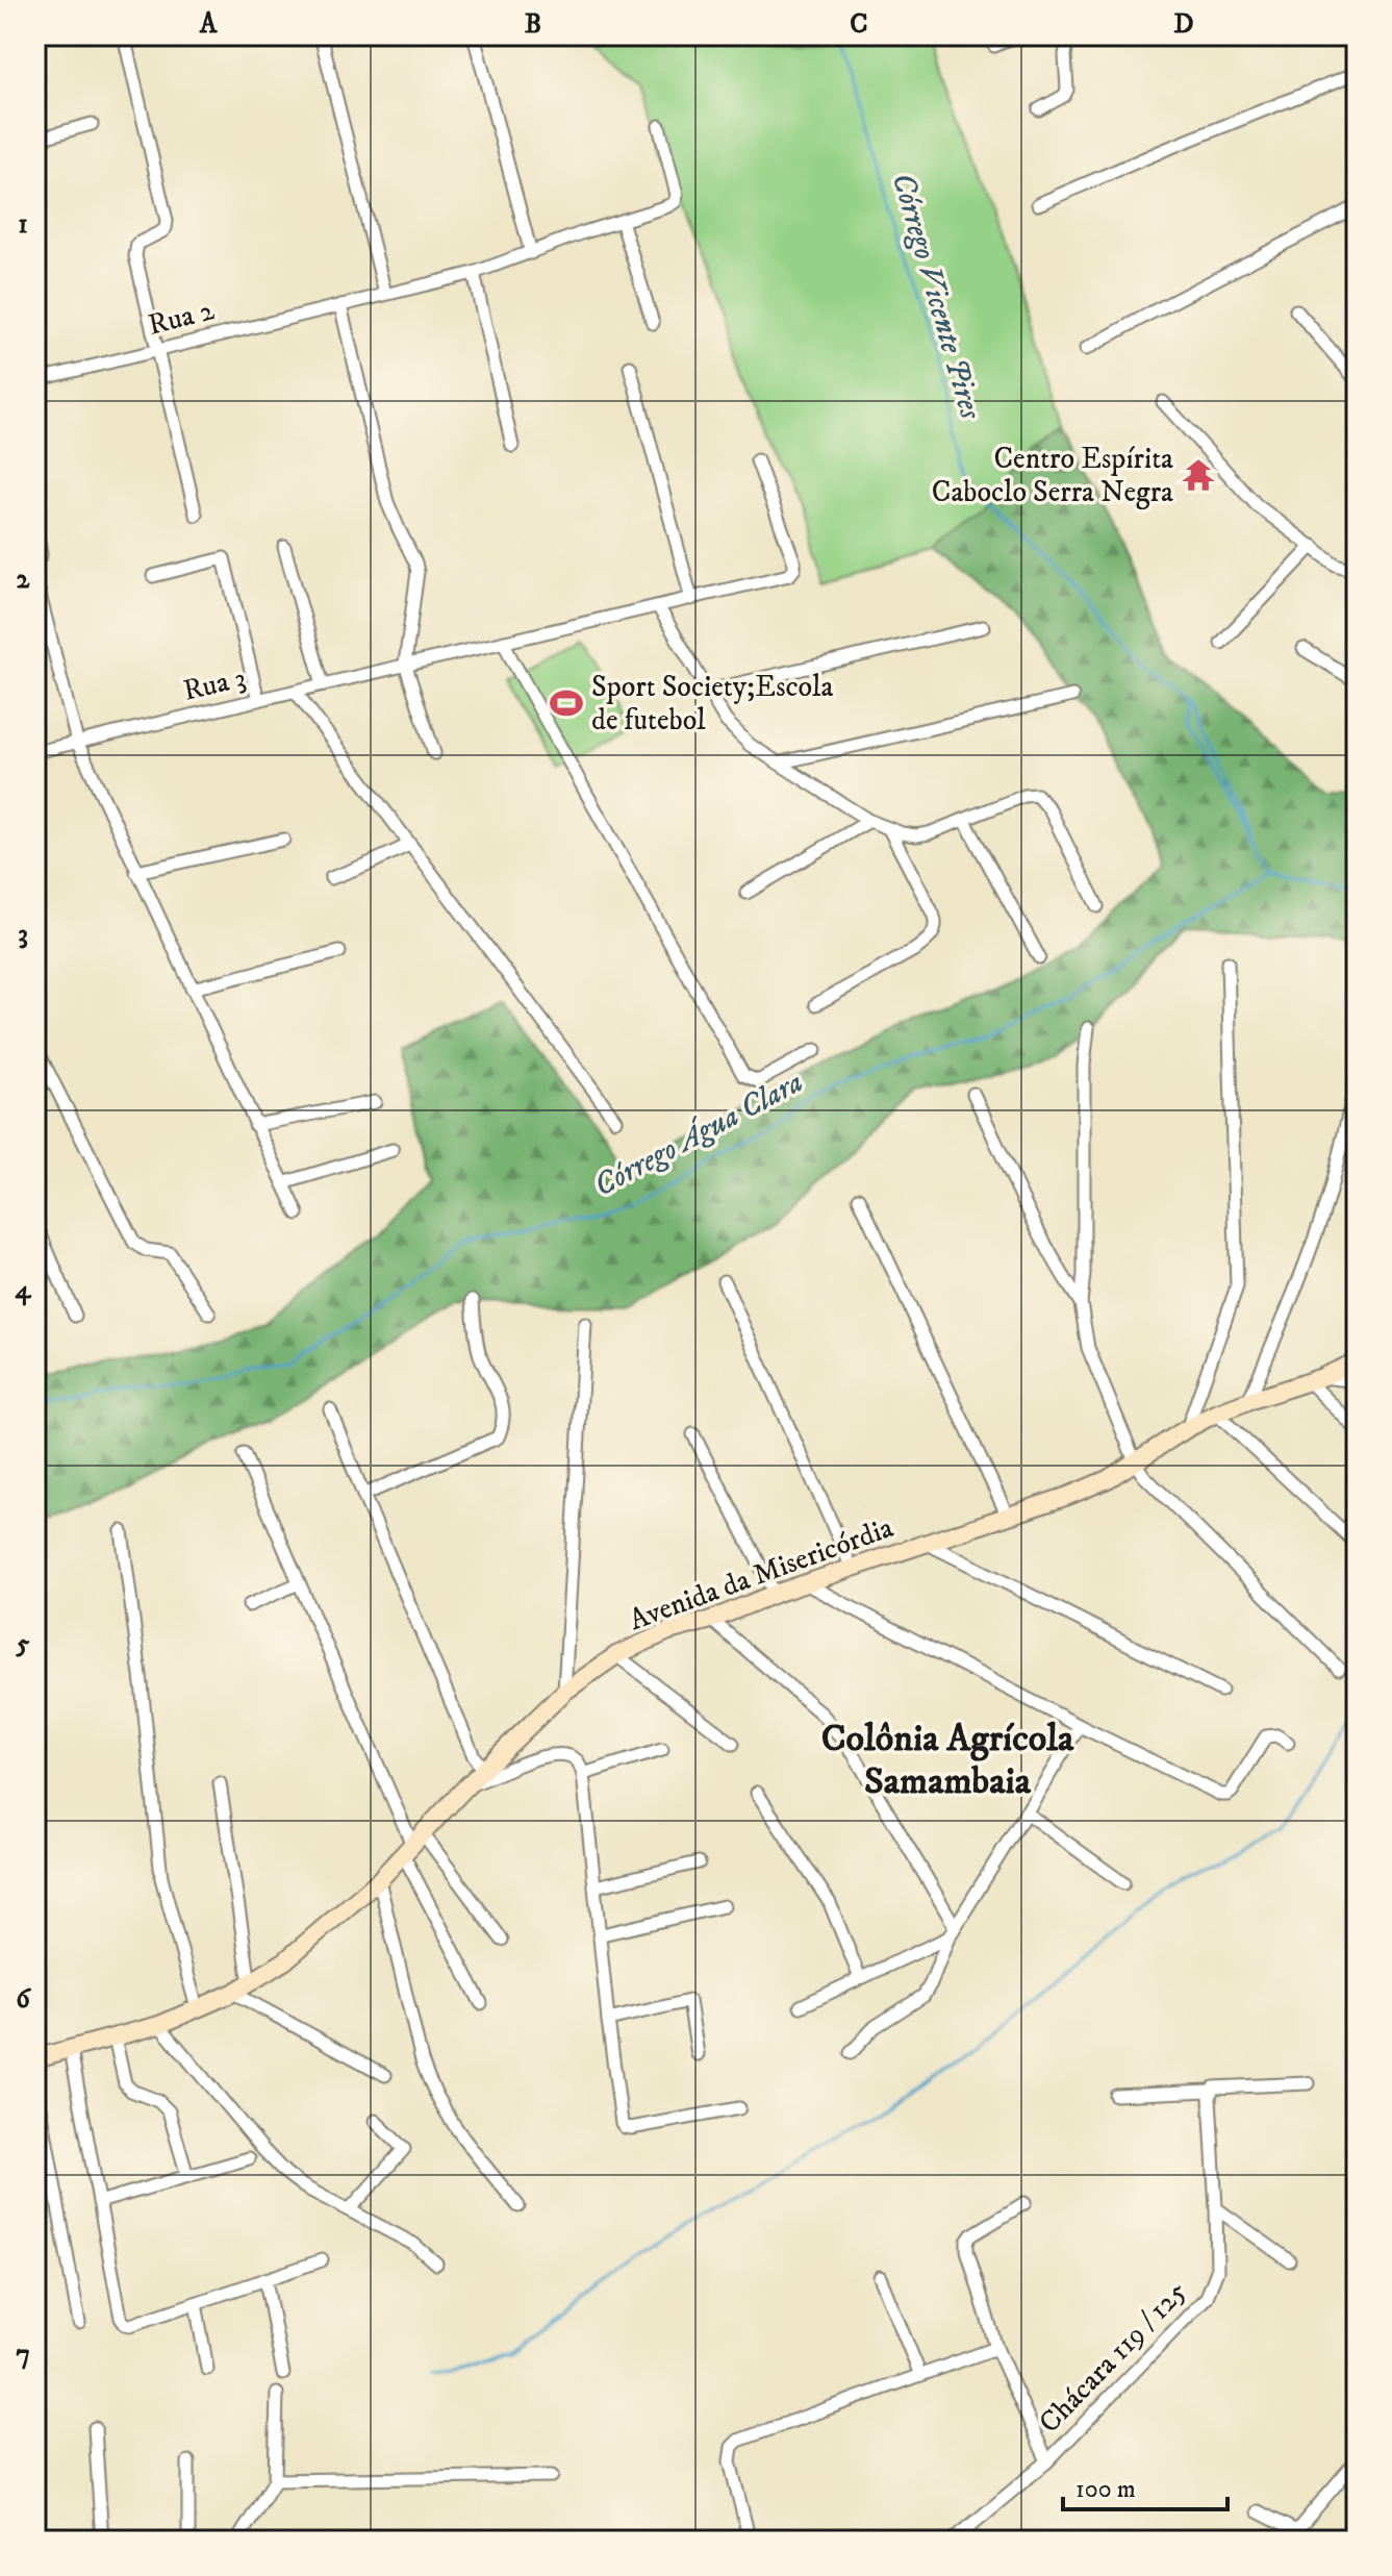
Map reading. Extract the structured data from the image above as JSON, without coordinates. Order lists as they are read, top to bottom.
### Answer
{
  "streets": {
    "street": [
      "Rua 2",
      "Rua 3",
      "Avenida da Misericórdia",
      "Chácara 119 / 125"
    ]
  },
  "districts": ["Colônia Agrícola Samambaia"],
  "water": ["Córrego Vicente Pires", "Córrego Água Clara"],
  "places": {
    "temple": ["Centro Espírita Caboclo Serra Negra"],
    "sports": ["Sport Society;Escola de futebol"]
  },
  "scale_bar": "100 m",
  "grid": {
    "columns": [
      "A",
      "B",
      "C",
      "D"
    ],
    "rows": [
      "1",
      "2",
      "3",
      "4",
      "5",
      "6",
      "7"
    ]
  }
}
